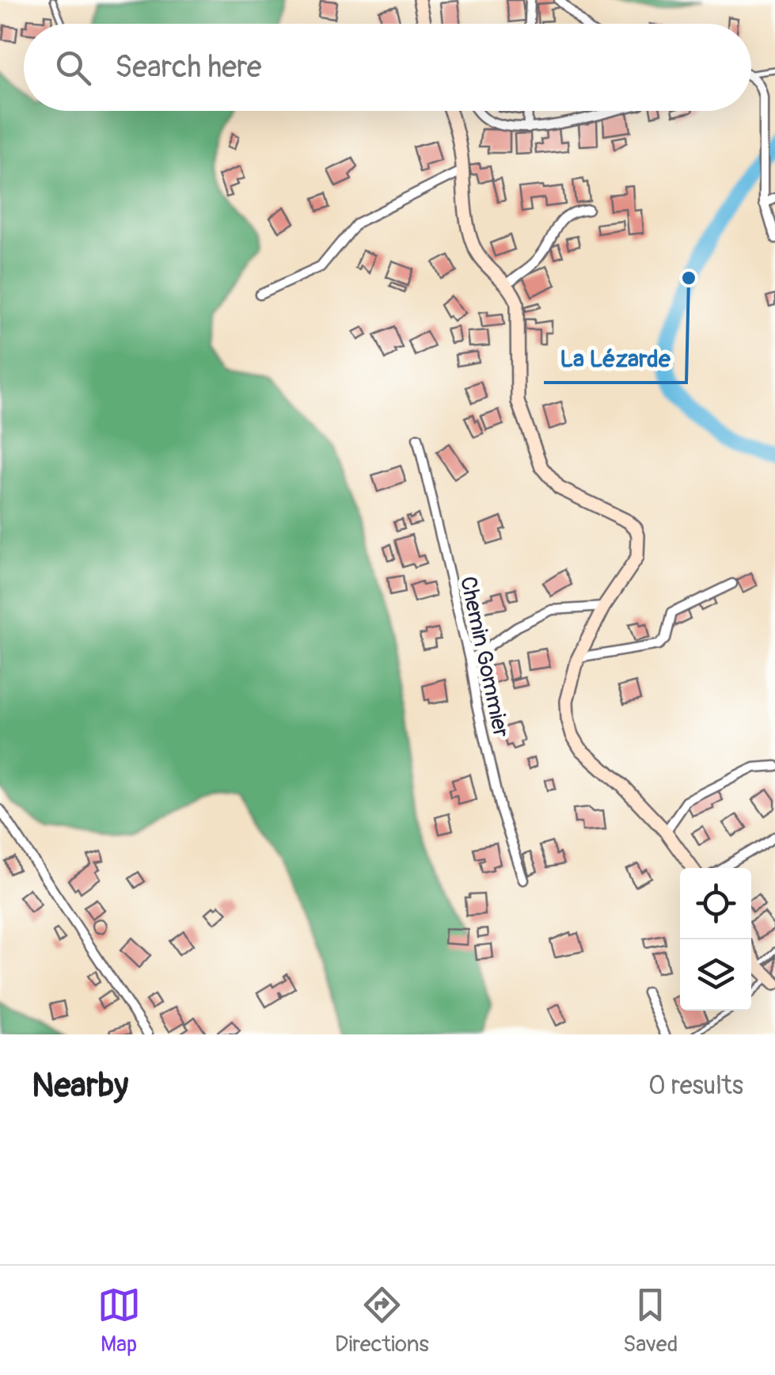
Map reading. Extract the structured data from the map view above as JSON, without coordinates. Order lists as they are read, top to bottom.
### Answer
{
  "streets": {
    "street": ["Chemin Gommier"]
  },
  "places": ["La Lézarde"],
  "page": {
    "search": "Search here",
    "heading": ["Nearby", "0 results"],
    "nav": ["Map", "Directions", "Saved"]
  }
}
